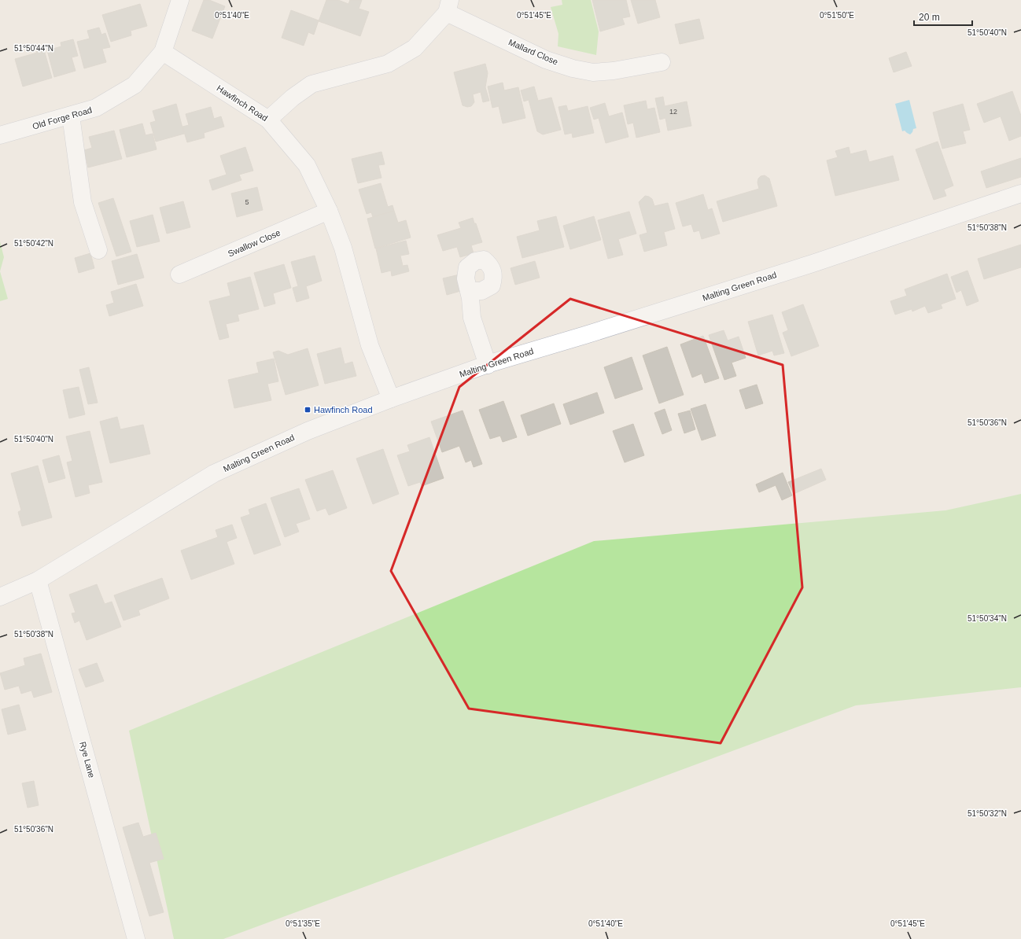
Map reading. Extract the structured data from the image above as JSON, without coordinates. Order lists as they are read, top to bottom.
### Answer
{
  "streets": {
    "street": [
      "Mallard Close",
      "Hawfinch Road",
      "Old Forge Road",
      "Swallow Close",
      "Malting Green Road",
      "Rye Lane"
    ]
  },
  "crossings": [
    ["Hawfinch Road", "Old Forge Road"],
    ["Hawfinch Road", "Swallow Close"],
    ["Hawfinch Road", "Malting Green Road"],
    ["Malting Green Road", "Rye Lane"]
  ],
  "places": {
    "transit": ["Hawfinch Road"]
  },
  "house_numbers": ["12", "5"],
  "scale_bar": "20 m",
  "coordinates": [
    "0°51'40\"E",
    "0°51'45\"E",
    "0°51'50\"E",
    "51°50'40\"N",
    "51°50'44\"N",
    "51°50'38\"N",
    "51°50'42\"N",
    "51°50'36\"N",
    "51°50'34\"N",
    "51°50'32\"N",
    "0°51'35\"E"
  ]
}
